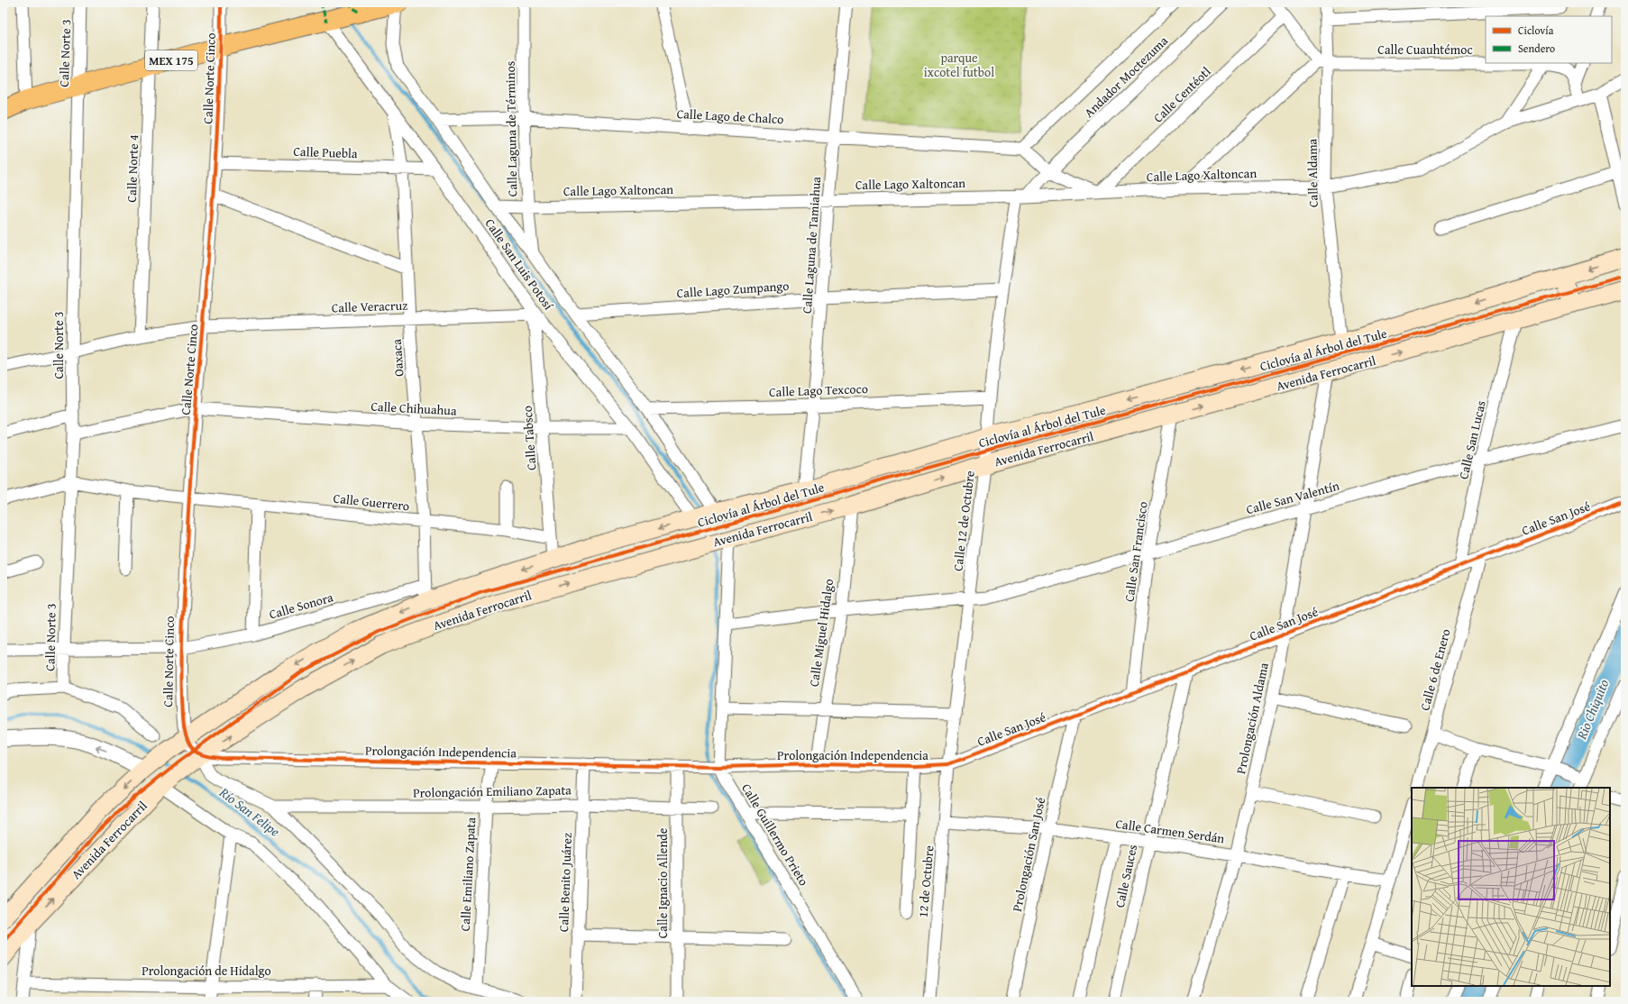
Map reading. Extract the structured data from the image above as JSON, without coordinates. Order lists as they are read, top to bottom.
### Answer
{
  "streets": {
    "main road": ["MEX 175", "Avenida Ferrocarril"],
    "street": [
      "Calle Cuauhtémoc",
      "Calle Norte 3",
      "Andador Moctezuma",
      "Calle Norte Cinco",
      "Calle Centéotl",
      "Calle Lago de Chalco",
      "Calle Laguna de Términos",
      "Calle Puebla",
      "Calle Norte 4",
      "Calle Aldama",
      "Calle Lago Xaltoncan",
      "Calle Laguna de Tamiahua",
      "Calle San Luis Potosí",
      "Calle Lago Zumpango",
      "Calle Veracruz",
      "Oaxaca",
      "Calle Lago Texcoco",
      "Calle Chihuahua",
      "Calle Tabsco",
      "Calle San Lucas",
      "Calle San Valentín",
      "Calle Guerrero",
      "Calle San José",
      "Calle 12 de Octubre",
      "Calle San Francisco",
      "Calle Sonora",
      "Calle Miguel Hidalgo",
      "Calle 6 de Enero",
      "Prolongación Aldama",
      "Prolongación Independencia",
      "Prolongación Emiliano Zapata",
      "Calle Carmen Serdán",
      "Calle Guillermo Prieto",
      "Prolongación San José",
      "Calle Emiliano Zapata",
      "Calle Sauces",
      "12 de Octubre",
      "Calle Benito Juárez",
      "Calle Ignacio Allende",
      "Prolongación de Hidalgo"
    ],
    "cycle path": ["Ciclovía al Árbol del Tule"]
  },
  "crossings": [
    ["Calle Cuauhtémoc", "Calle Aldama"],
    ["Calle Norte 3", "MEX 175"],
    ["Calle Norte 3", "Calle Veracruz"],
    ["Calle Norte 3", "Calle Chihuahua"],
    ["Calle Norte 3", "Calle Guerrero"],
    ["Calle Norte 3", "Calle Sonora"],
    ["MEX 175", "Calle Norte Cinco"],
    ["MEX 175", "Calle Norte 4"],
    ["MEX 175", "Calle San Luis Potosí"],
    ["Calle Norte Cinco", "Calle Puebla"],
    ["Calle Norte Cinco", "Calle Veracruz"],
    ["Calle Norte Cinco", "Avenida Ferrocarril"],
    ["Calle Norte Cinco", "Calle Chihuahua"],
    ["Calle Norte Cinco", "Calle Guerrero"],
    ["Calle Norte Cinco", "Calle Sonora"],
    ["Calle Centéotl", "Calle Lago Xaltoncan"],
    ["Calle Lago de Chalco", "Calle Laguna de Términos"],
    ["Calle Lago de Chalco", "Calle Laguna de Tamiahua"],
    ["Calle Lago de Chalco", "Calle San Luis Potosí"],
    ["Calle Laguna de Términos", "Calle Lago Xaltoncan"],
    ["Calle Laguna de Términos", "Calle San Luis Potosí"],
    ["Calle Puebla", "Calle San Luis Potosí"],
    ["Calle Puebla", "Oaxaca"],
    ["Calle Norte 4", "Calle Veracruz"],
    ["Calle Aldama", "Calle Lago Xaltoncan"],
    ["Calle Aldama", "Avenida Ferrocarril"],
    ["Calle Lago Xaltoncan", "Calle Laguna de Tamiahua"],
    ["Calle Lago Xaltoncan", "Calle San Luis Potosí"],
    ["Calle Lago Xaltoncan", "Calle 12 de Octubre"],
    ["Calle Laguna de Tamiahua", "Calle Lago Zumpango"],
    ["Calle Laguna de Tamiahua", "Avenida Ferrocarril"],
    ["Calle Laguna de Tamiahua", "Calle Lago Texcoco"],
    ["Calle San Luis Potosí", "Calle Lago Zumpango"],
    ["Calle San Luis Potosí", "Calle Veracruz"],
    ["Calle San Luis Potosí", "Oaxaca"],
    ["Calle San Luis Potosí", "Avenida Ferrocarril"],
    ["Calle San Luis Potosí", "Calle Lago Texcoco"],
    ["Calle San Luis Potosí", "Calle Chihuahua"],
    ["Calle San Luis Potosí", "Calle Tabsco"],
    ["Calle Lago Zumpango", "Calle 12 de Octubre"],
    ["Calle Veracruz", "Oaxaca"],
    ["Calle Veracruz", "Calle Tabsco"],
    ["Oaxaca", "Avenida Ferrocarril"],
    ["Oaxaca", "Calle Chihuahua"],
    ["Oaxaca", "Calle Guerrero"],
    ["Oaxaca", "Calle Sonora"],
    ["Avenida Ferrocarril", "Calle Tabsco"],
    ["Avenida Ferrocarril", "Calle San Lucas"],
    ["Avenida Ferrocarril", "Calle 12 de Octubre"],
    ["Avenida Ferrocarril", "Calle San Francisco"],
    ["Avenida Ferrocarril", "Calle Sonora"],
    ["Avenida Ferrocarril", "Calle Miguel Hidalgo"],
    ["Avenida Ferrocarril", "Prolongación Aldama"],
    ["Avenida Ferrocarril", "Prolongación Independencia"],
    ["Calle Lago Texcoco", "Calle 12 de Octubre"],
    ["Calle Chihuahua", "Calle Tabsco"],
    ["Calle Tabsco", "Calle Guerrero"],
    ["Calle San Lucas", "Calle San Valentín"],
    ["Calle San Lucas", "Calle San José"],
    ["Calle San Valentín", "Calle 12 de Octubre"],
    ["Calle San Valentín", "Calle San Francisco"],
    ["Calle San Valentín", "Calle Miguel Hidalgo"],
    ["Calle San Valentín", "Prolongación Aldama"],
    ["Calle San José", "Calle 12 de Octubre"],
    ["Calle San José", "Calle San Francisco"],
    ["Calle San José", "Calle 6 de Enero"],
    ["Calle San José", "Prolongación Aldama"],
    ["Calle San José", "Prolongación Independencia"],
    ["Calle San José", "Prolongación San José"],
    ["Calle San José", "Calle Sauces"],
    ["Calle San José", "12 de Octubre"],
    ["Calle 12 de Octubre", "Prolongación Independencia"],
    ["Calle 12 de Octubre", "12 de Octubre"],
    ["Calle Miguel Hidalgo", "Prolongación Independencia"],
    ["Prolongación Aldama", "Calle Carmen Serdán"],
    ["Prolongación Independencia", "Calle Guillermo Prieto"],
    ["Prolongación Independencia", "Calle Emiliano Zapata"],
    ["Prolongación Independencia", "12 de Octubre"],
    ["Prolongación Independencia", "Calle Benito Juárez"],
    ["Prolongación Independencia", "Calle Ignacio Allende"],
    ["Prolongación Emiliano Zapata", "Calle Emiliano Zapata"],
    ["Prolongación Emiliano Zapata", "Calle Benito Juárez"],
    ["Prolongación Emiliano Zapata", "Calle Ignacio Allende"],
    ["Calle Carmen Serdán", "Prolongación San José"],
    ["Calle Carmen Serdán", "Calle Sauces"],
    ["Calle Carmen Serdán", "12 de Octubre"]
  ],
  "water": ["Rio Chiquito", "Río San Felipe"],
  "parks": ["parque ixcotel futbol"],
  "legend": ["Ciclovía", "Sendero"]
}
